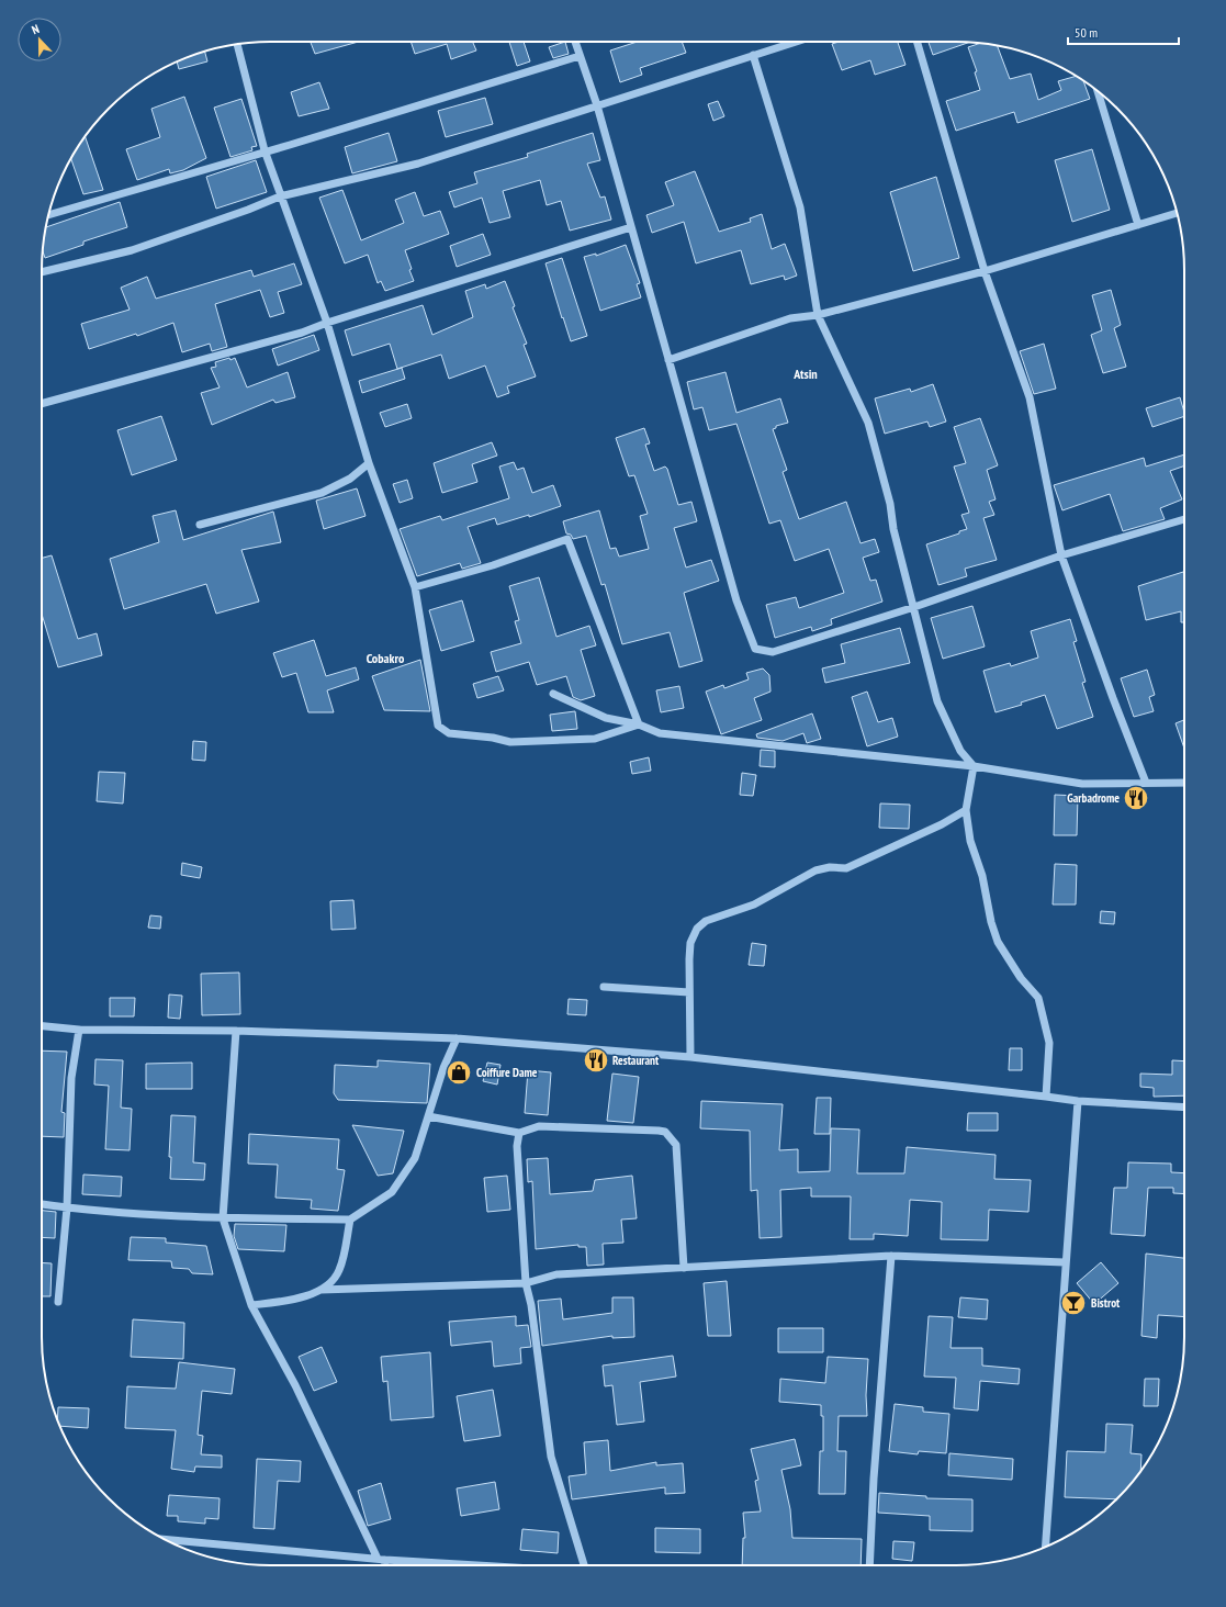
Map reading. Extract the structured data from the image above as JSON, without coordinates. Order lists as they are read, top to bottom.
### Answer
{
  "districts": ["Atsin", "Cobakro"],
  "places": {
    "restaurant": ["Garbadrome", "Restaurant"],
    "shop": ["Coiffure Dame"],
    "bar": ["Bistrot"]
  },
  "scale_bar": "50 m",
  "north": "top"
}
